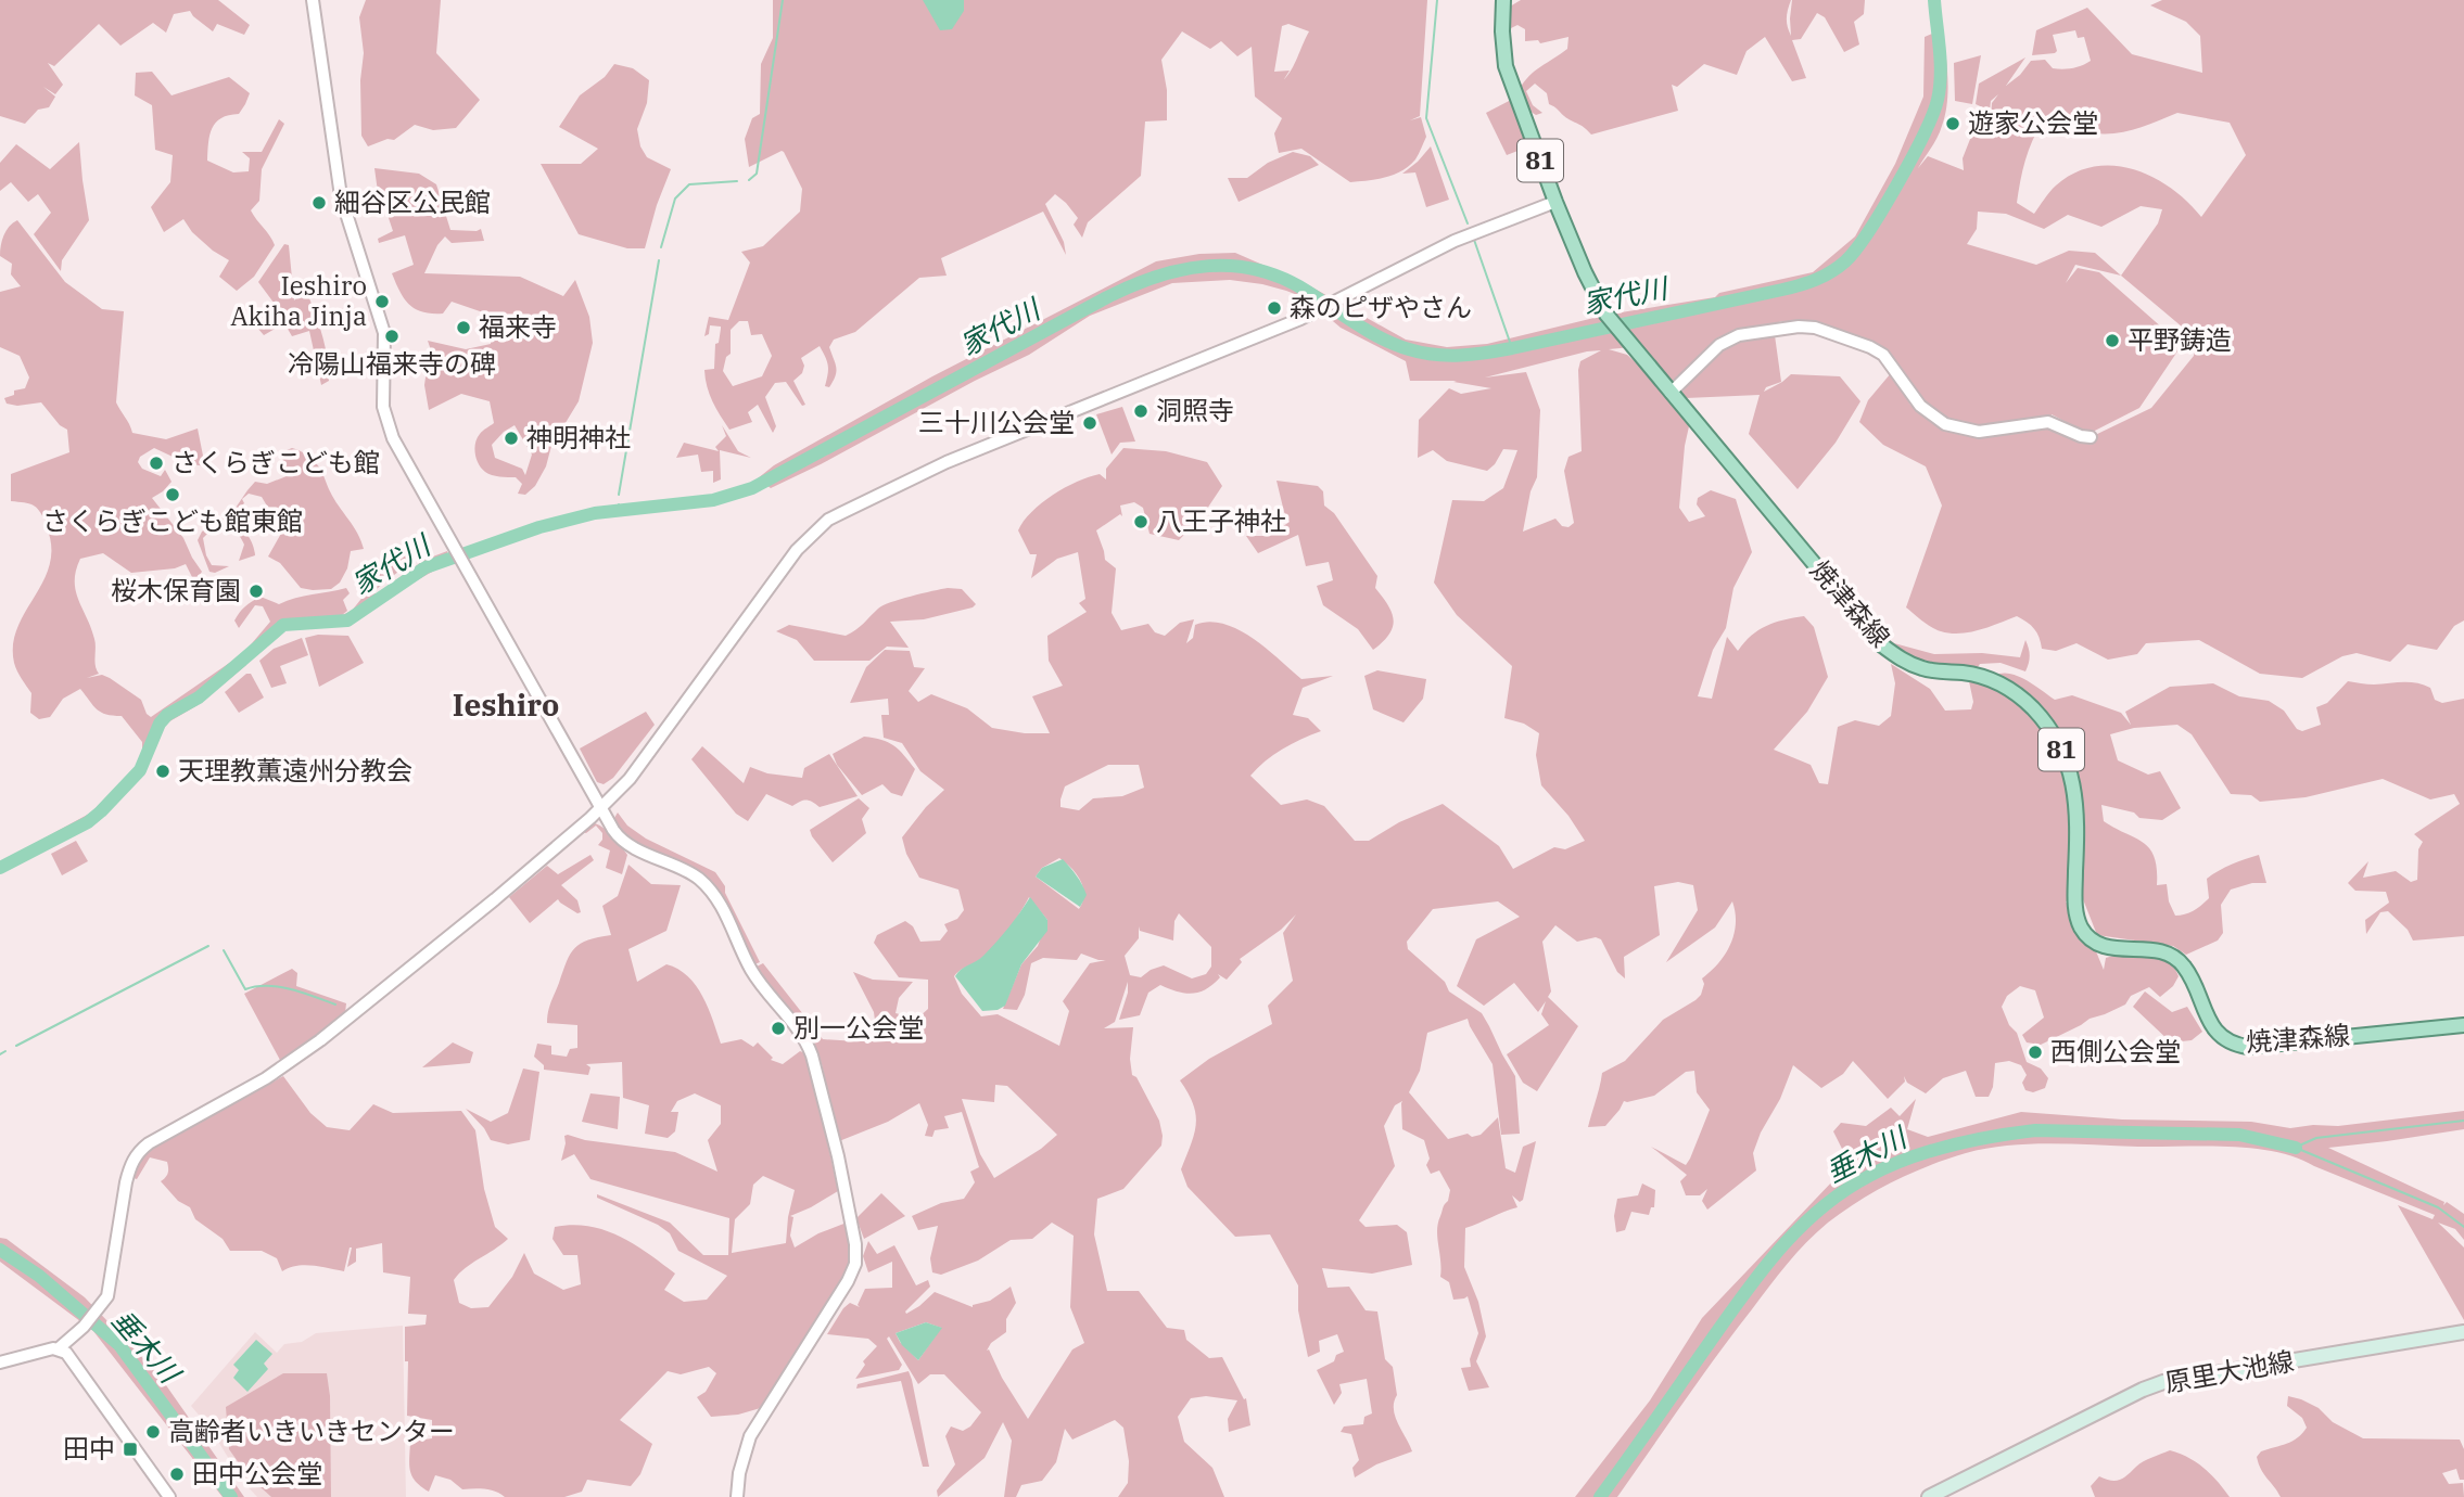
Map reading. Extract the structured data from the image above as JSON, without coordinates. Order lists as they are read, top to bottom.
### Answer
{
  "streets": {
    "main road": ["81", "焼津森線", "原里大池線"]
  },
  "districts": ["Ieshiro"],
  "water": ["家代川", "垂木川"],
  "places": {
    "other": [
      "遊家公会堂",
      "細谷区公民館",
      "Ieshiro Akiha Jinja",
      "森のピザやさん",
      "福来寺",
      "冷陽山福来寺の碑",
      "平野鋳造",
      "洞照寺",
      "三十川公会堂",
      "神明神社",
      "さくらぎこども館",
      "さくらぎこども館東館",
      "八王子神社",
      "桜木保育園",
      "天理教薫遠州分教会",
      "別一公会堂",
      "西側公会堂",
      "高齢者いきいきセンター",
      "田中公会堂"
    ],
    "transit": ["田中"]
  }
}
